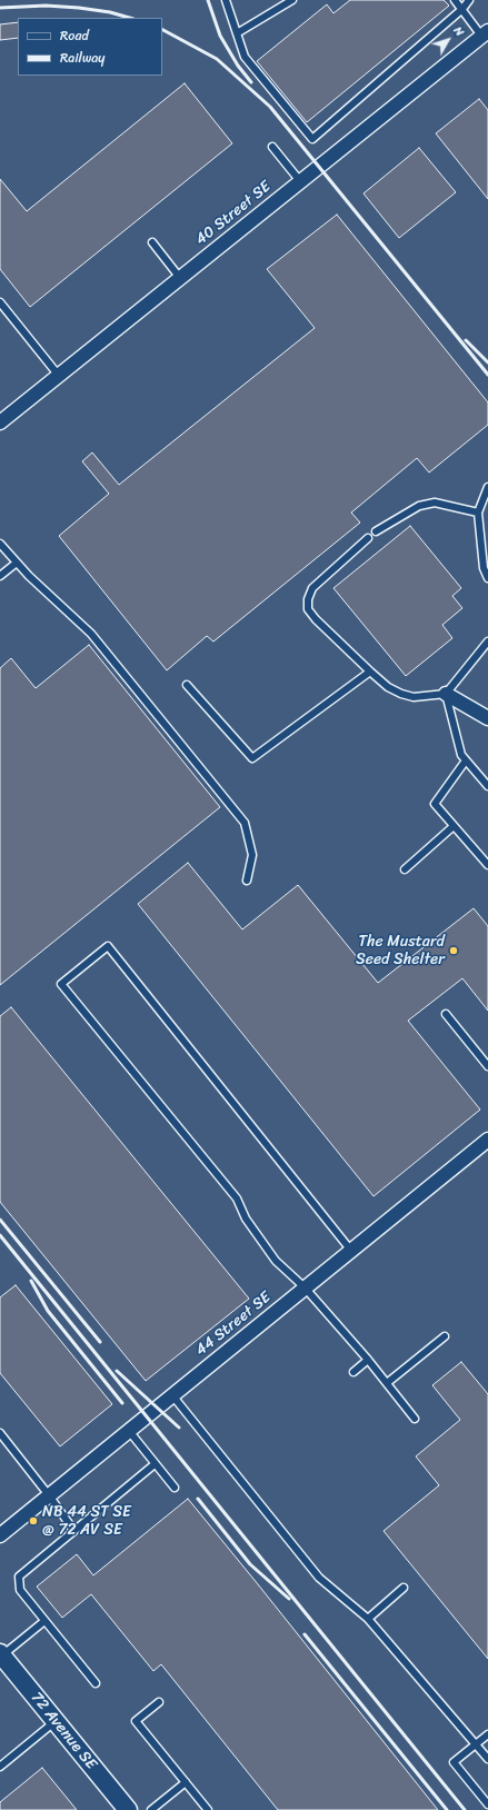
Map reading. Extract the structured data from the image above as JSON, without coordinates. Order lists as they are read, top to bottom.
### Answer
{
  "streets": {
    "street": ["40 Street SE", "44 Street SE", "72 Avenue SE"]
  },
  "places": ["The Mustard Seed Shelter", "NB 44 ST SE @ 72 AV SE"],
  "legend": ["Road", "Railway"],
  "north": "top right"
}
